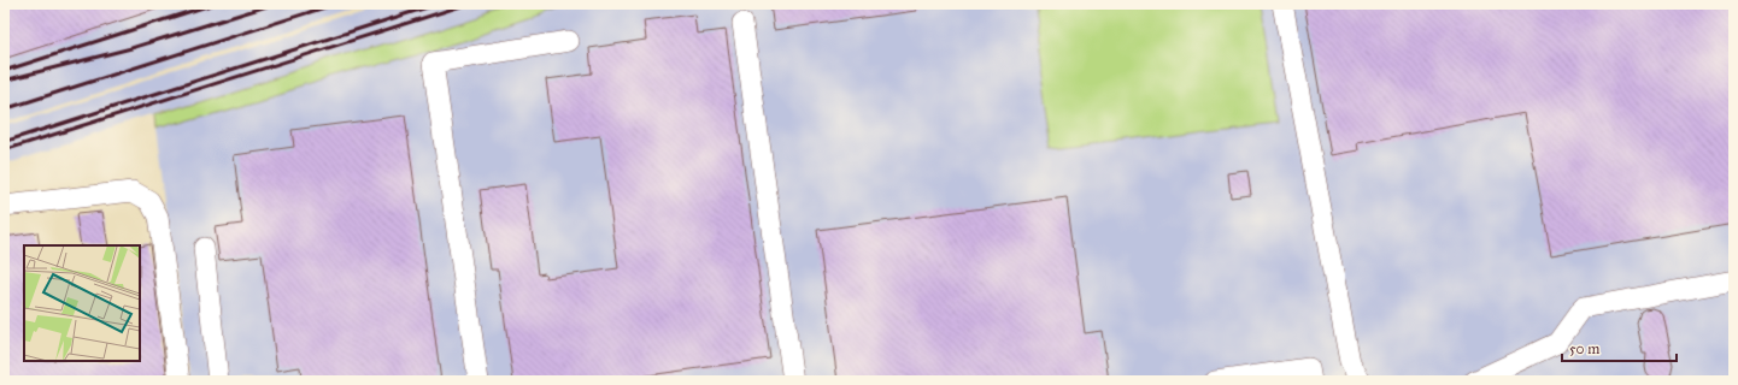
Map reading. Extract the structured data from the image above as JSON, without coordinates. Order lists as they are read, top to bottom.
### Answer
{
  "scale_bar": "50 m"
}
